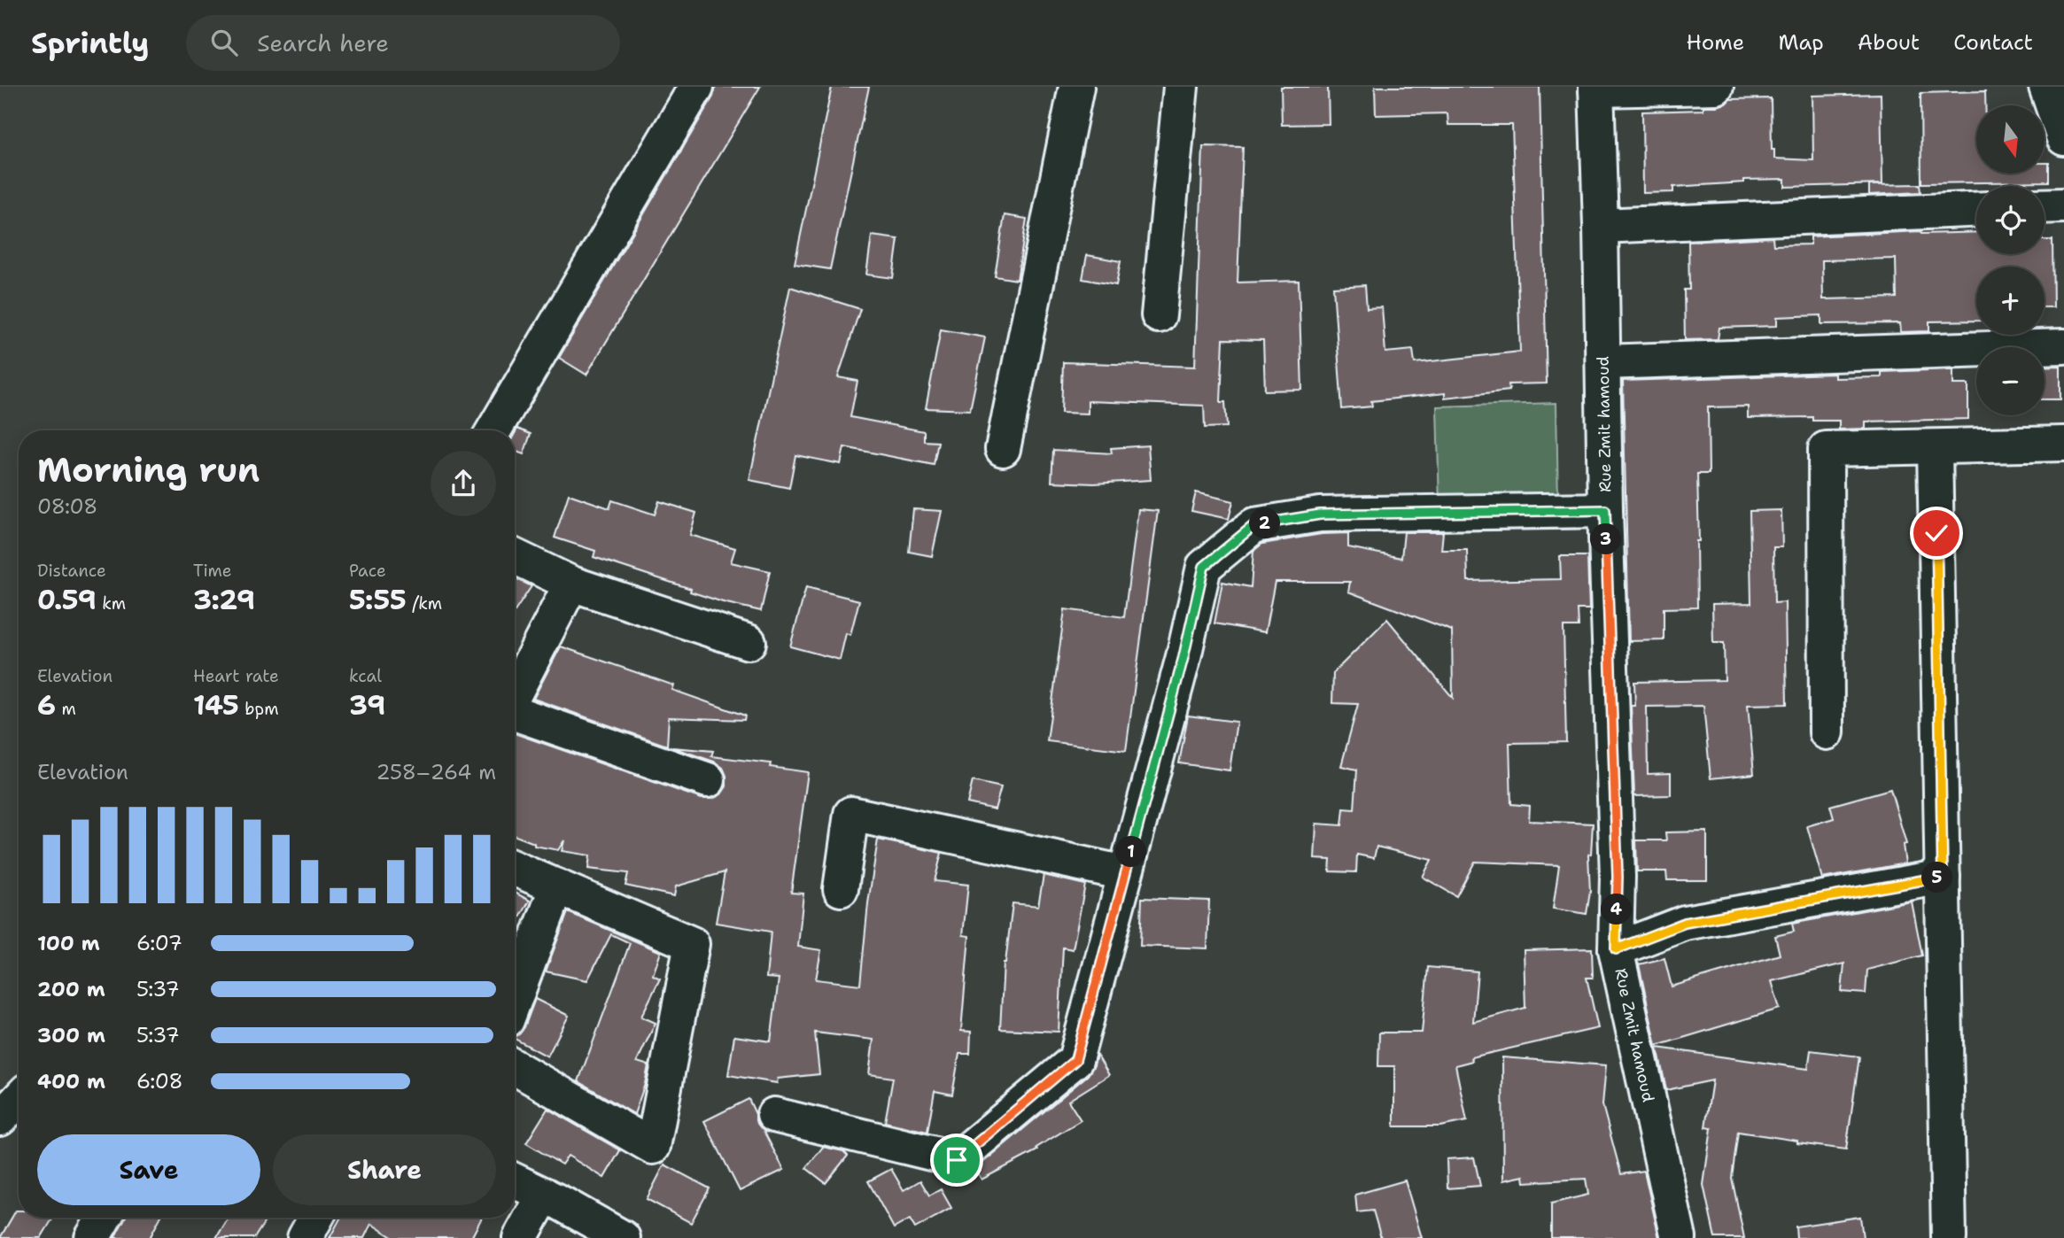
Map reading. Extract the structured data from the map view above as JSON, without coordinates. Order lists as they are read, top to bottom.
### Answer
{
  "streets": {
    "street": ["Rue Zmit hamoud"]
  },
  "north": "bottom",
  "page": {
    "header": "Sprintly",
    "search": "Search here",
    "nav": [
      "Home",
      "Map",
      "About",
      "Contact"
    ],
    "map_buttons": ["+", "−"],
    "heading": ["Morning run", "08:08"],
    "pins": [
      "2",
      "3",
      "1",
      "5",
      "4"
    ],
    "stats": [
      ["Distance", "0.59 km"],
      ["Time", "3:29"],
      ["Pace", "5:55 /km"],
      ["Elevation", "6 m"],
      ["Heart rate", "145 bpm"],
      ["kcal", "39"]
    ],
    "chart": ["Elevation", "258–264 m"],
    "list": [
      {
        "name": "100 m",
        "note": "6:07"
      },
      {
        "name": "200 m",
        "note": "5:37"
      },
      {
        "name": "300 m",
        "note": "5:37"
      },
      {
        "name": "400 m",
        "note": "6:08"
      }
    ],
    "buttons": ["Save", "Share"]
  }
}
